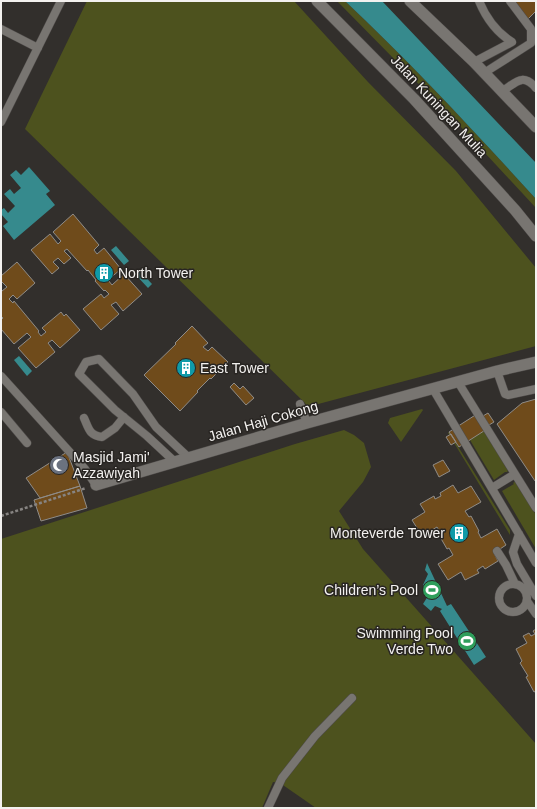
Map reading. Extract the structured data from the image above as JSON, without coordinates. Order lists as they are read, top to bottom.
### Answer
{
  "streets": {
    "street": ["Jalan Kuningan Mulia", "Jalan Haji Cokong"]
  },
  "places": {
    "building": ["North Tower", "East Tower", "Monteverde Tower"],
    "mosque": ["Masjid Jami' Azzawiyah"],
    "sports": ["Children’s Pool", "Swimming Pool Verde Two"]
  }
}
